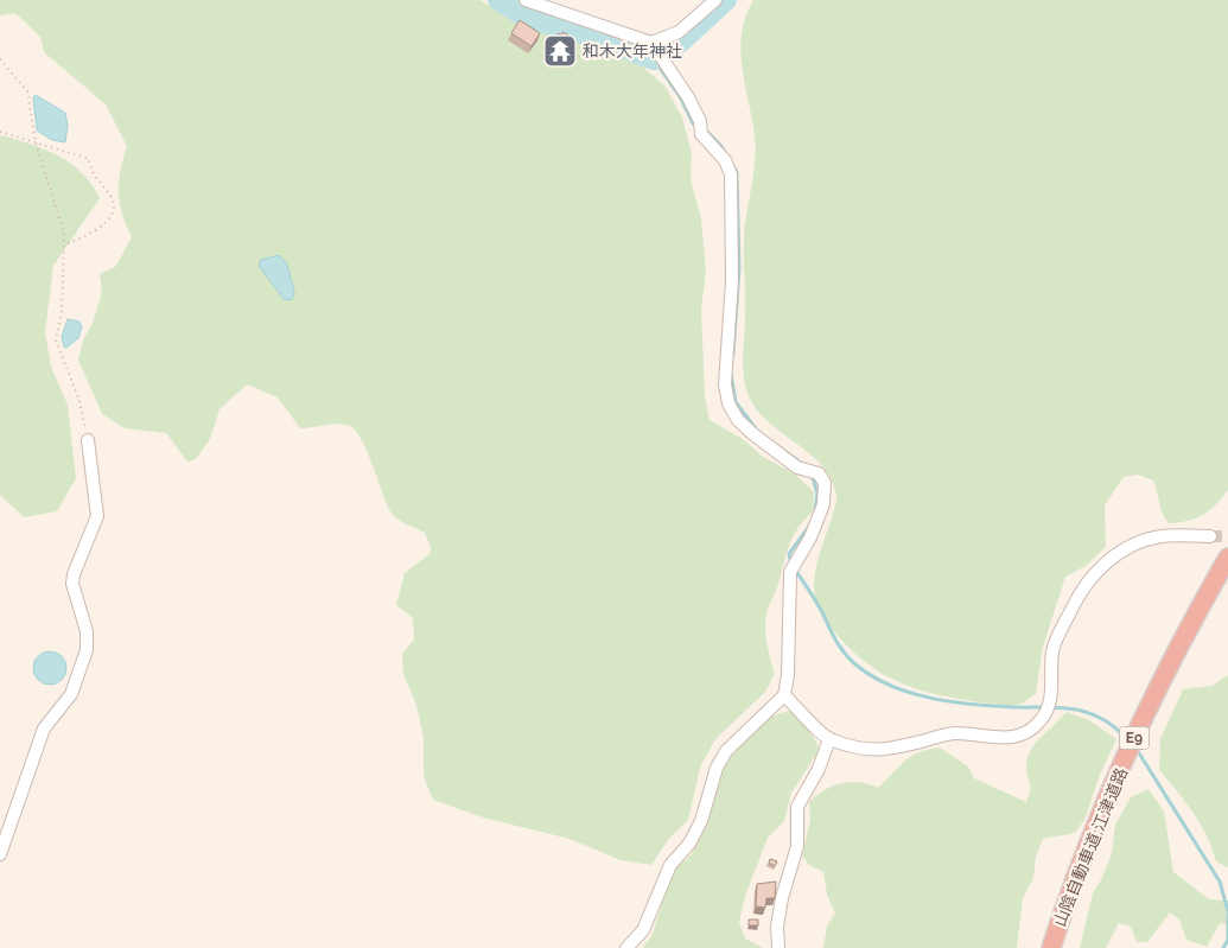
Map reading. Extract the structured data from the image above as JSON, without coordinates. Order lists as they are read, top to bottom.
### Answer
{
  "streets": {
    "highway": ["E9", "山陰自動車道;江津道路"]
  },
  "places": {
    "temple": ["和木大年神社"]
  }
}
